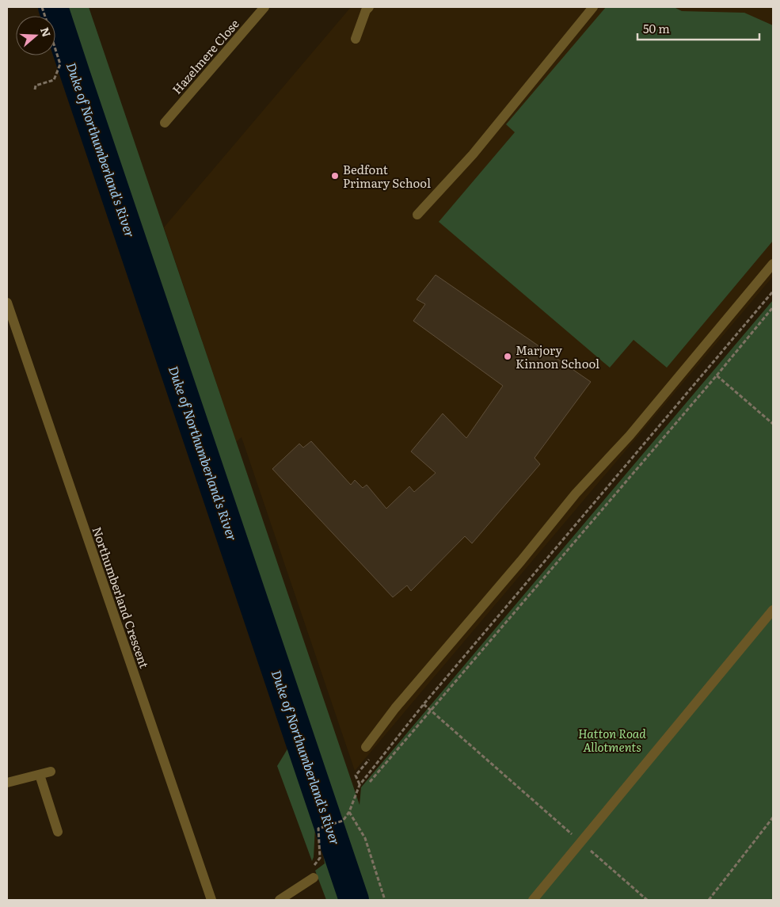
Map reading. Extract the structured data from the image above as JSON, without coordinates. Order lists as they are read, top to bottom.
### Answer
{
  "streets": {
    "street": ["Hazelmere Close", "Northumberland Crescent"]
  },
  "water": ["Duke of Northumberland's River"],
  "parks": ["Hatton Road Allotments"],
  "places": ["Bedfont Primary School", "Marjory Kinnon School"],
  "scale_bar": "50 m",
  "north": "right"
}
